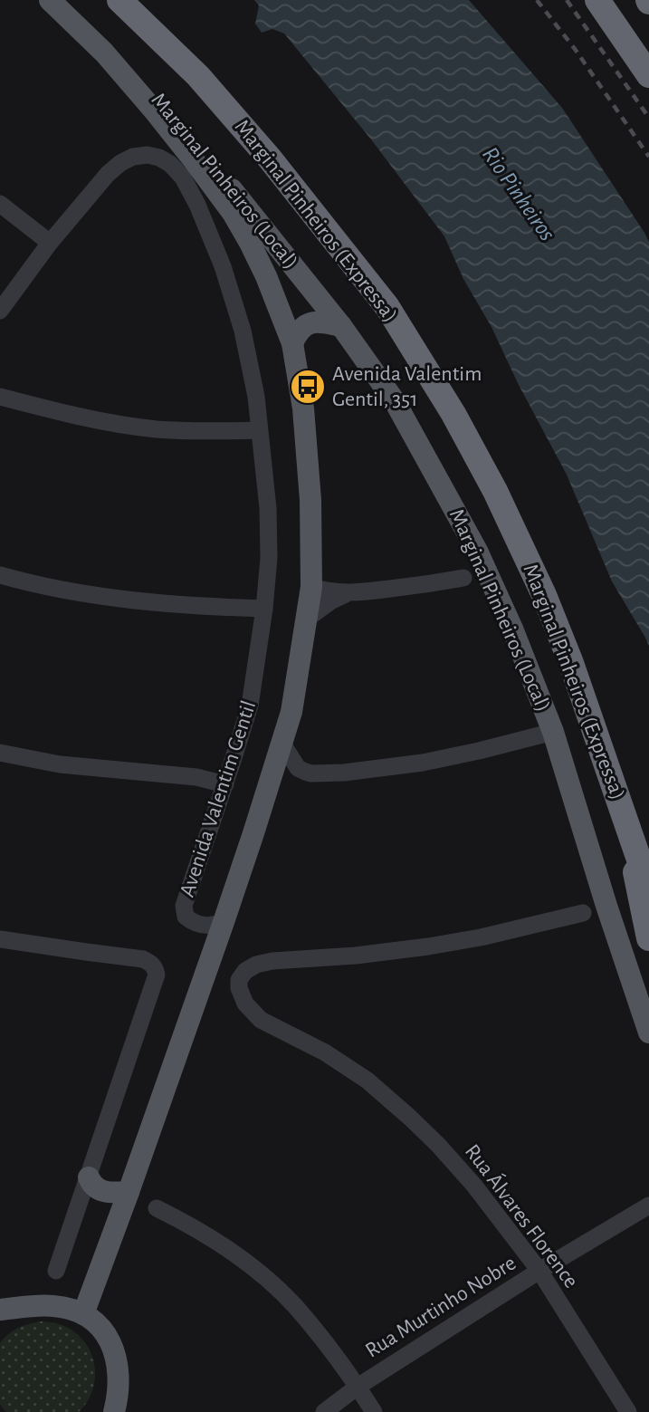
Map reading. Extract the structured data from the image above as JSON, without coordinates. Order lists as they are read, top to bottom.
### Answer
{
  "streets": {
    "highway": ["Marginal Pinheiros (Expressa)"],
    "main road": ["Marginal Pinheiros (Local)", "Avenida Valentim Gentil"],
    "street": ["Rua Álvares Florence", "Rua Murtinho Nobre"]
  },
  "crossings": [
    ["Rua Álvares Florence", "Rua Murtinho Nobre"]
  ],
  "water": ["Rio Pinheiros"],
  "places": {
    "bus stop": ["Avenida Valentim Gentil, 351"]
  }
}
